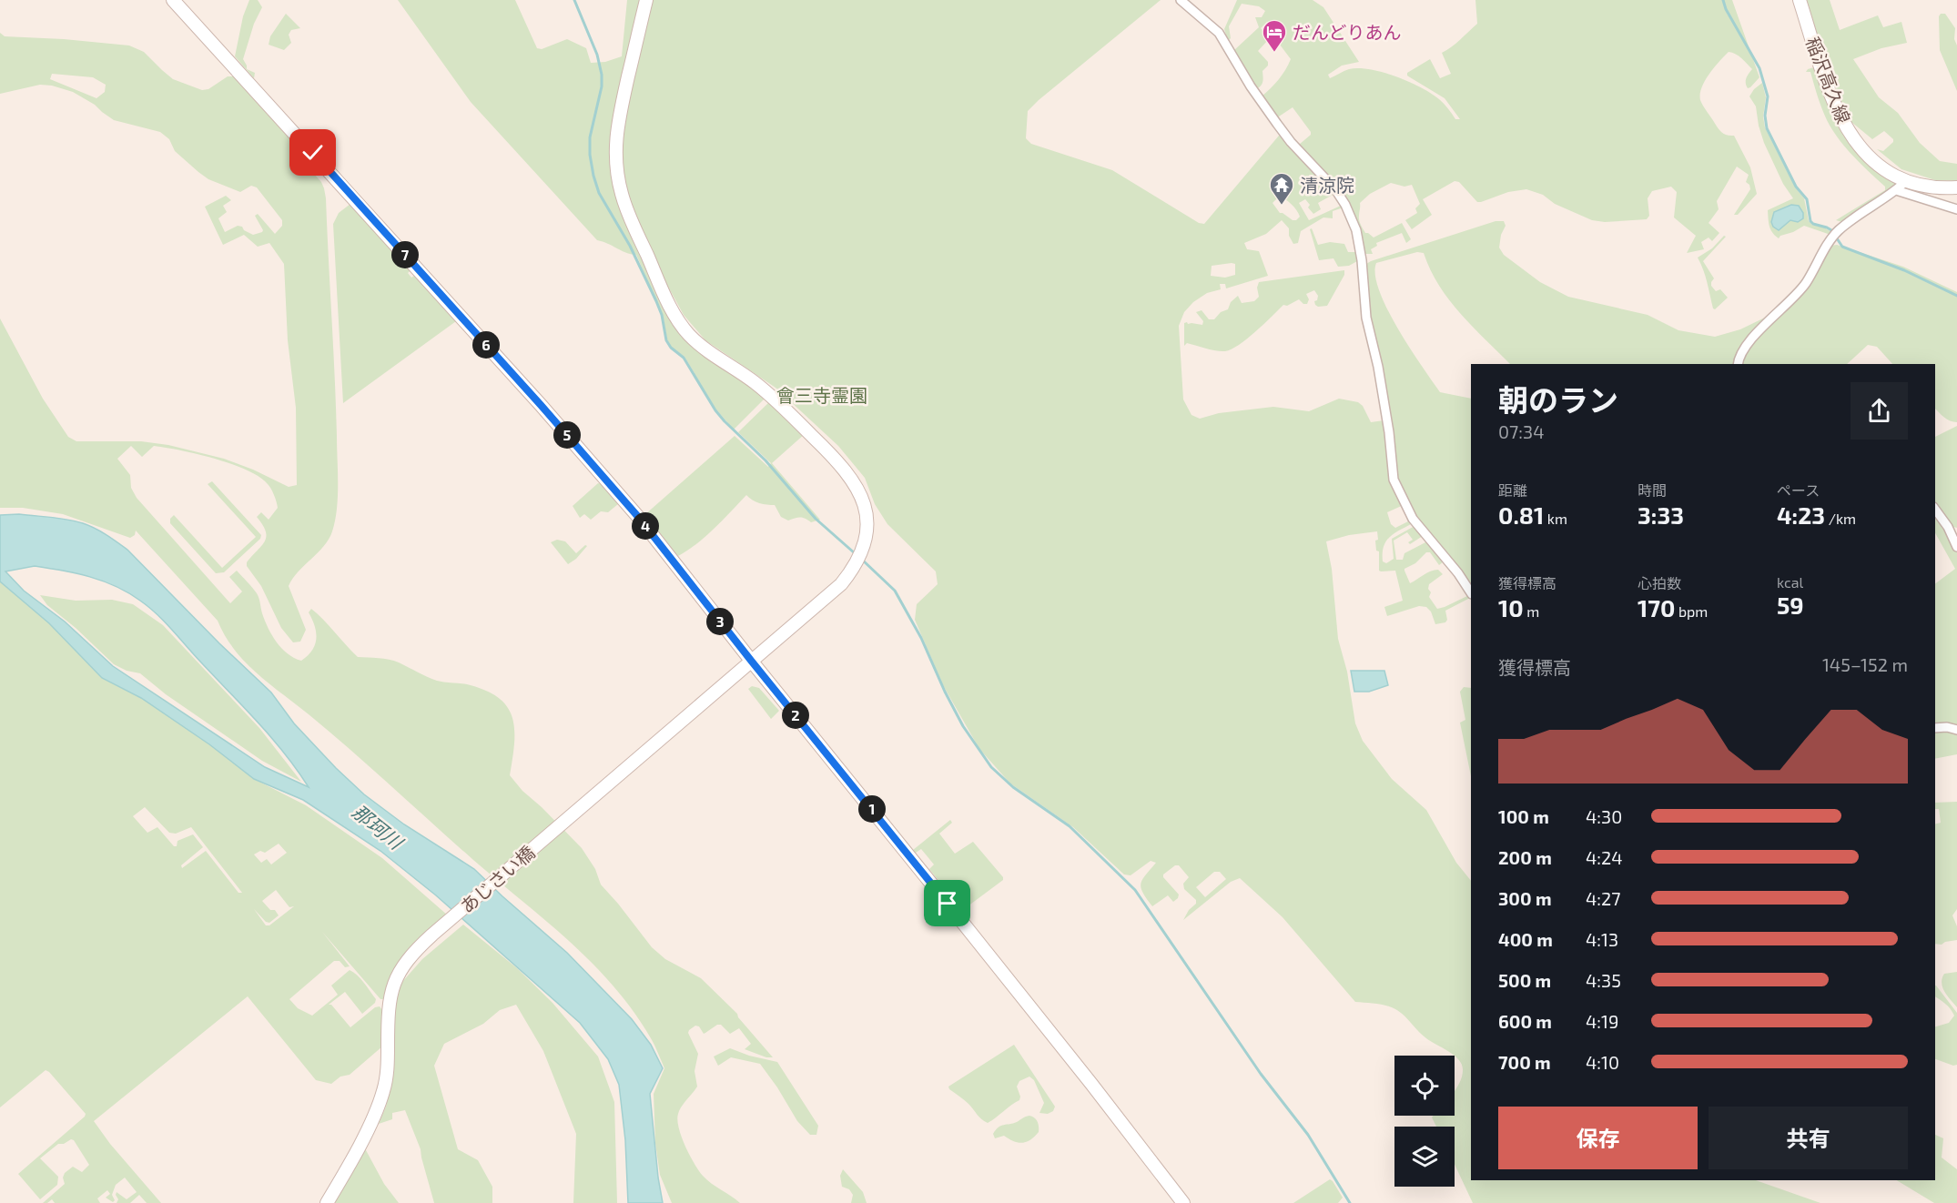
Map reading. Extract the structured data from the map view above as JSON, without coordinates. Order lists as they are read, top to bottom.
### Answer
{
  "streets": {
    "street": ["稲沢高久線", "あじさい橋"]
  },
  "water": ["那珂川"],
  "parks": ["會三寺霊園"],
  "places": {
    "hotel": ["だんどりあん"],
    "temple": ["清涼院"]
  },
  "page": {
    "pins": [
      "7",
      "6",
      "5",
      "4",
      "3",
      "2",
      "1"
    ],
    "heading": ["朝のラン", "07:34"],
    "stats": [
      ["距離", "0.81 km"],
      ["時間", "3:33"],
      ["ペース", "4:23 /km"],
      ["獲得標高", "10 m"],
      ["心拍数", "170 bpm"],
      ["kcal", "59"]
    ],
    "chart": ["獲得標高", "145–152 m"],
    "list": [
      {
        "name": "100 m",
        "note": "4:30"
      },
      {
        "name": "200 m",
        "note": "4:24"
      },
      {
        "name": "300 m",
        "note": "4:27"
      },
      {
        "name": "400 m",
        "note": "4:13"
      },
      {
        "name": "500 m",
        "note": "4:35"
      },
      {
        "name": "600 m",
        "note": "4:19"
      },
      {
        "name": "700 m",
        "note": "4:10"
      }
    ],
    "buttons": ["保存", "共有"]
  }
}
